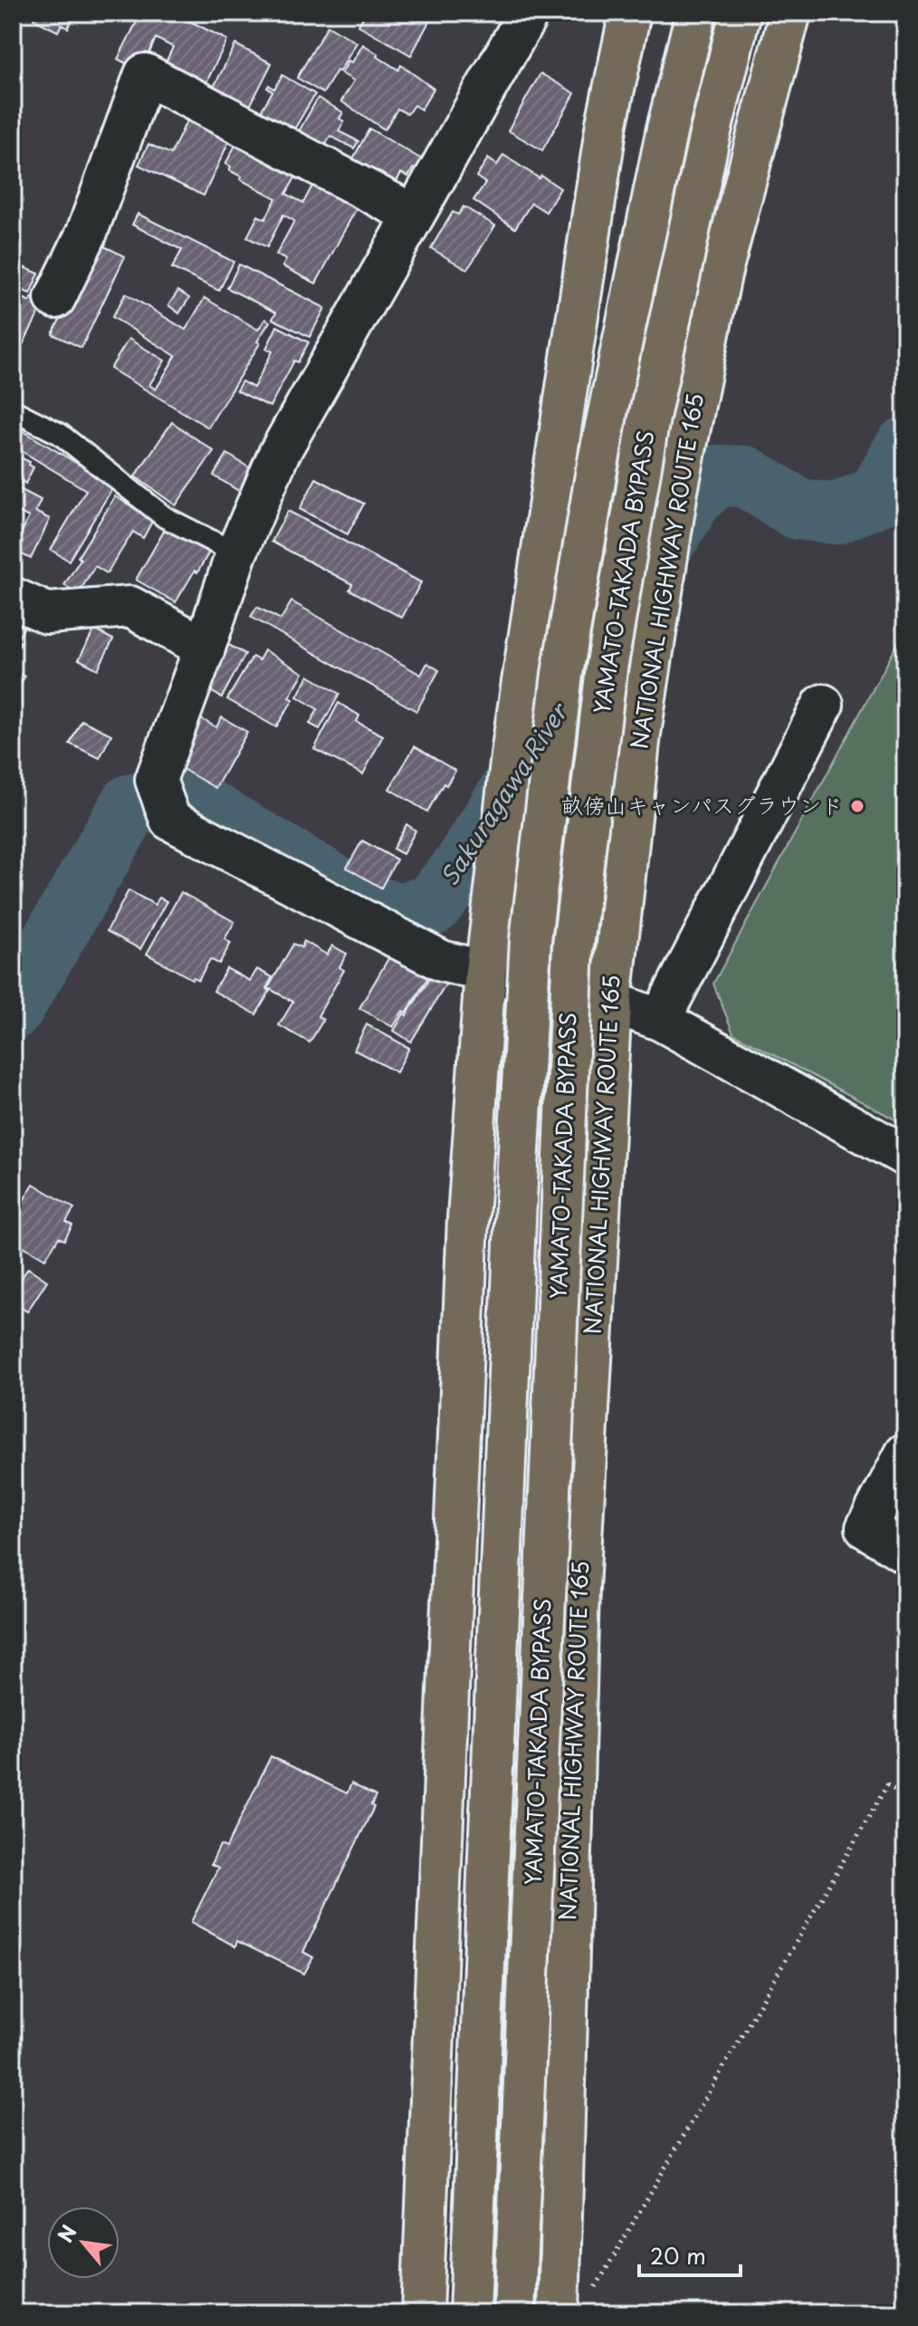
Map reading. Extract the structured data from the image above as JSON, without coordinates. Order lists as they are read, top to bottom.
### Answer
{
  "streets": {
    "highway": ["NATIONAL HIGHWAY ROUTE 165", "YAMATO-TAKADA BYPASS"]
  },
  "water": ["Sakuragawa River"],
  "places": ["畝傍山キャンパスグラウンド"],
  "scale_bar": "20 m",
  "north": "top left"
}
